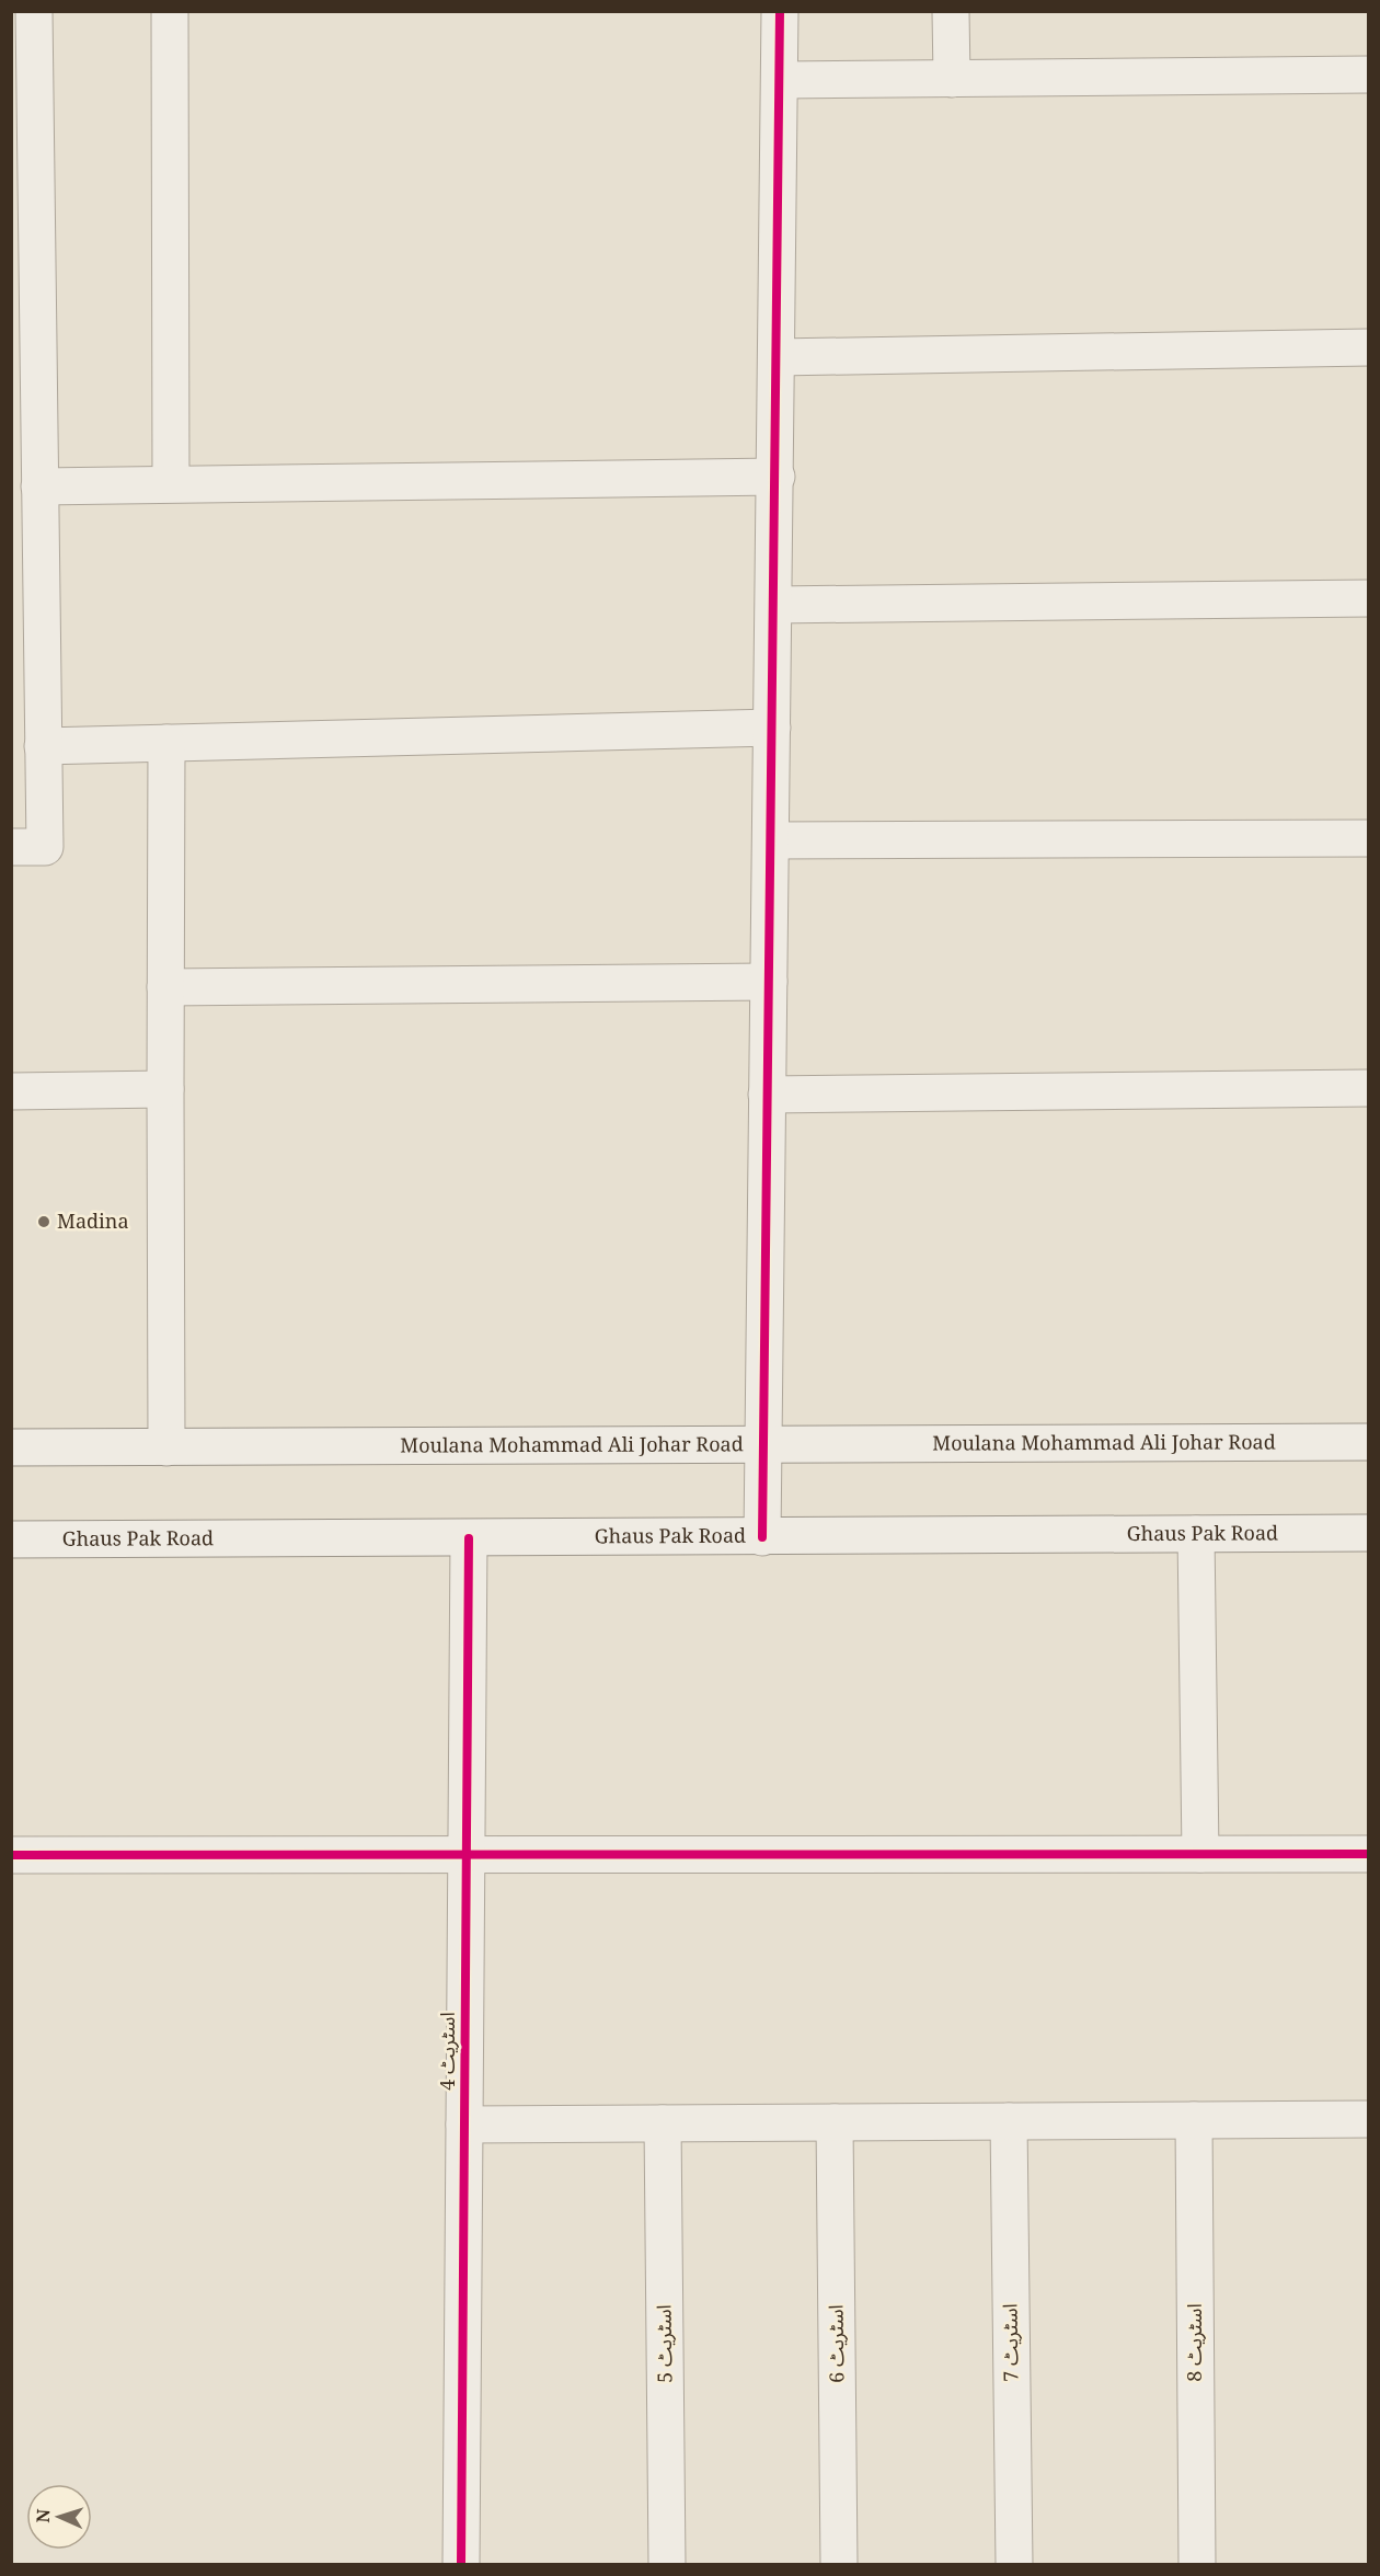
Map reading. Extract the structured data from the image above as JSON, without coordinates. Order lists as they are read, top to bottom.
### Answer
{
  "streets": {
    "street": [
      "Moulana Mohammad Ali Johar Road",
      "Ghaus Pak Road",
      "اسٹریٹ 4",
      "اسٹریٹ 7",
      "اسٹریٹ 8",
      "اسٹریٹ 5",
      "اسٹریٹ 6"
    ]
  },
  "crossings": [
    ["Ghaus Pak Road", "اسٹریٹ 4"]
  ],
  "places": ["Madina"],
  "north": "left"
}
